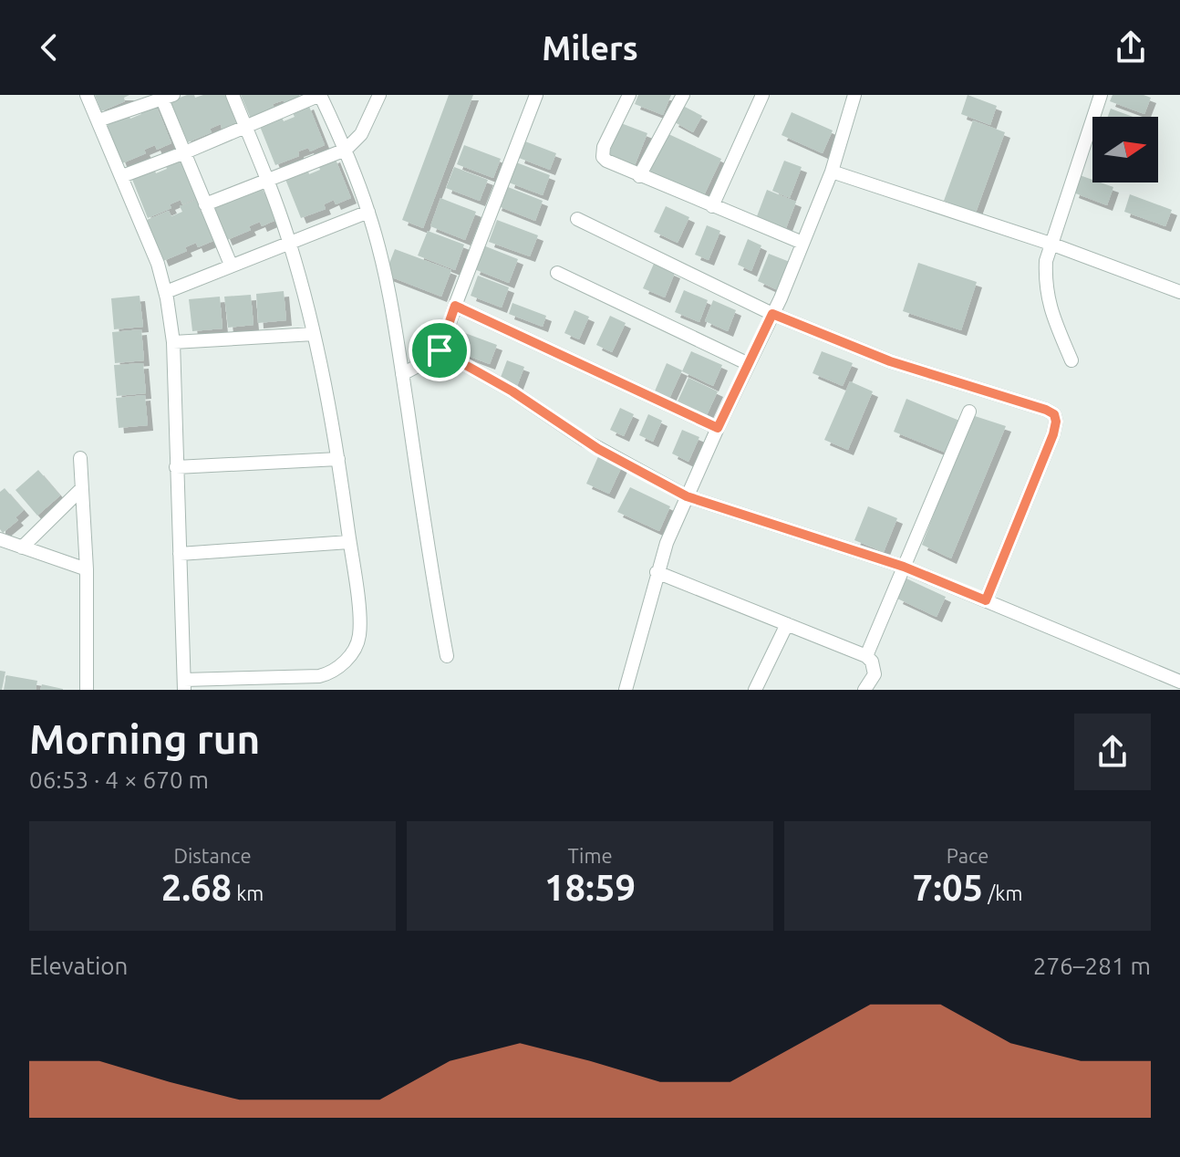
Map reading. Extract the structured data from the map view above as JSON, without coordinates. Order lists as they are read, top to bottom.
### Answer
{
  "north": "right",
  "page": {
    "header": "Milers",
    "heading": ["Morning run", "06:53 · 4 × 670 m"],
    "stats": [
      ["Distance", "2.68 km"],
      ["Time", "18:59"],
      ["Pace", "7:05 /km"]
    ],
    "chart": ["Elevation", "276–281 m"]
  }
}
